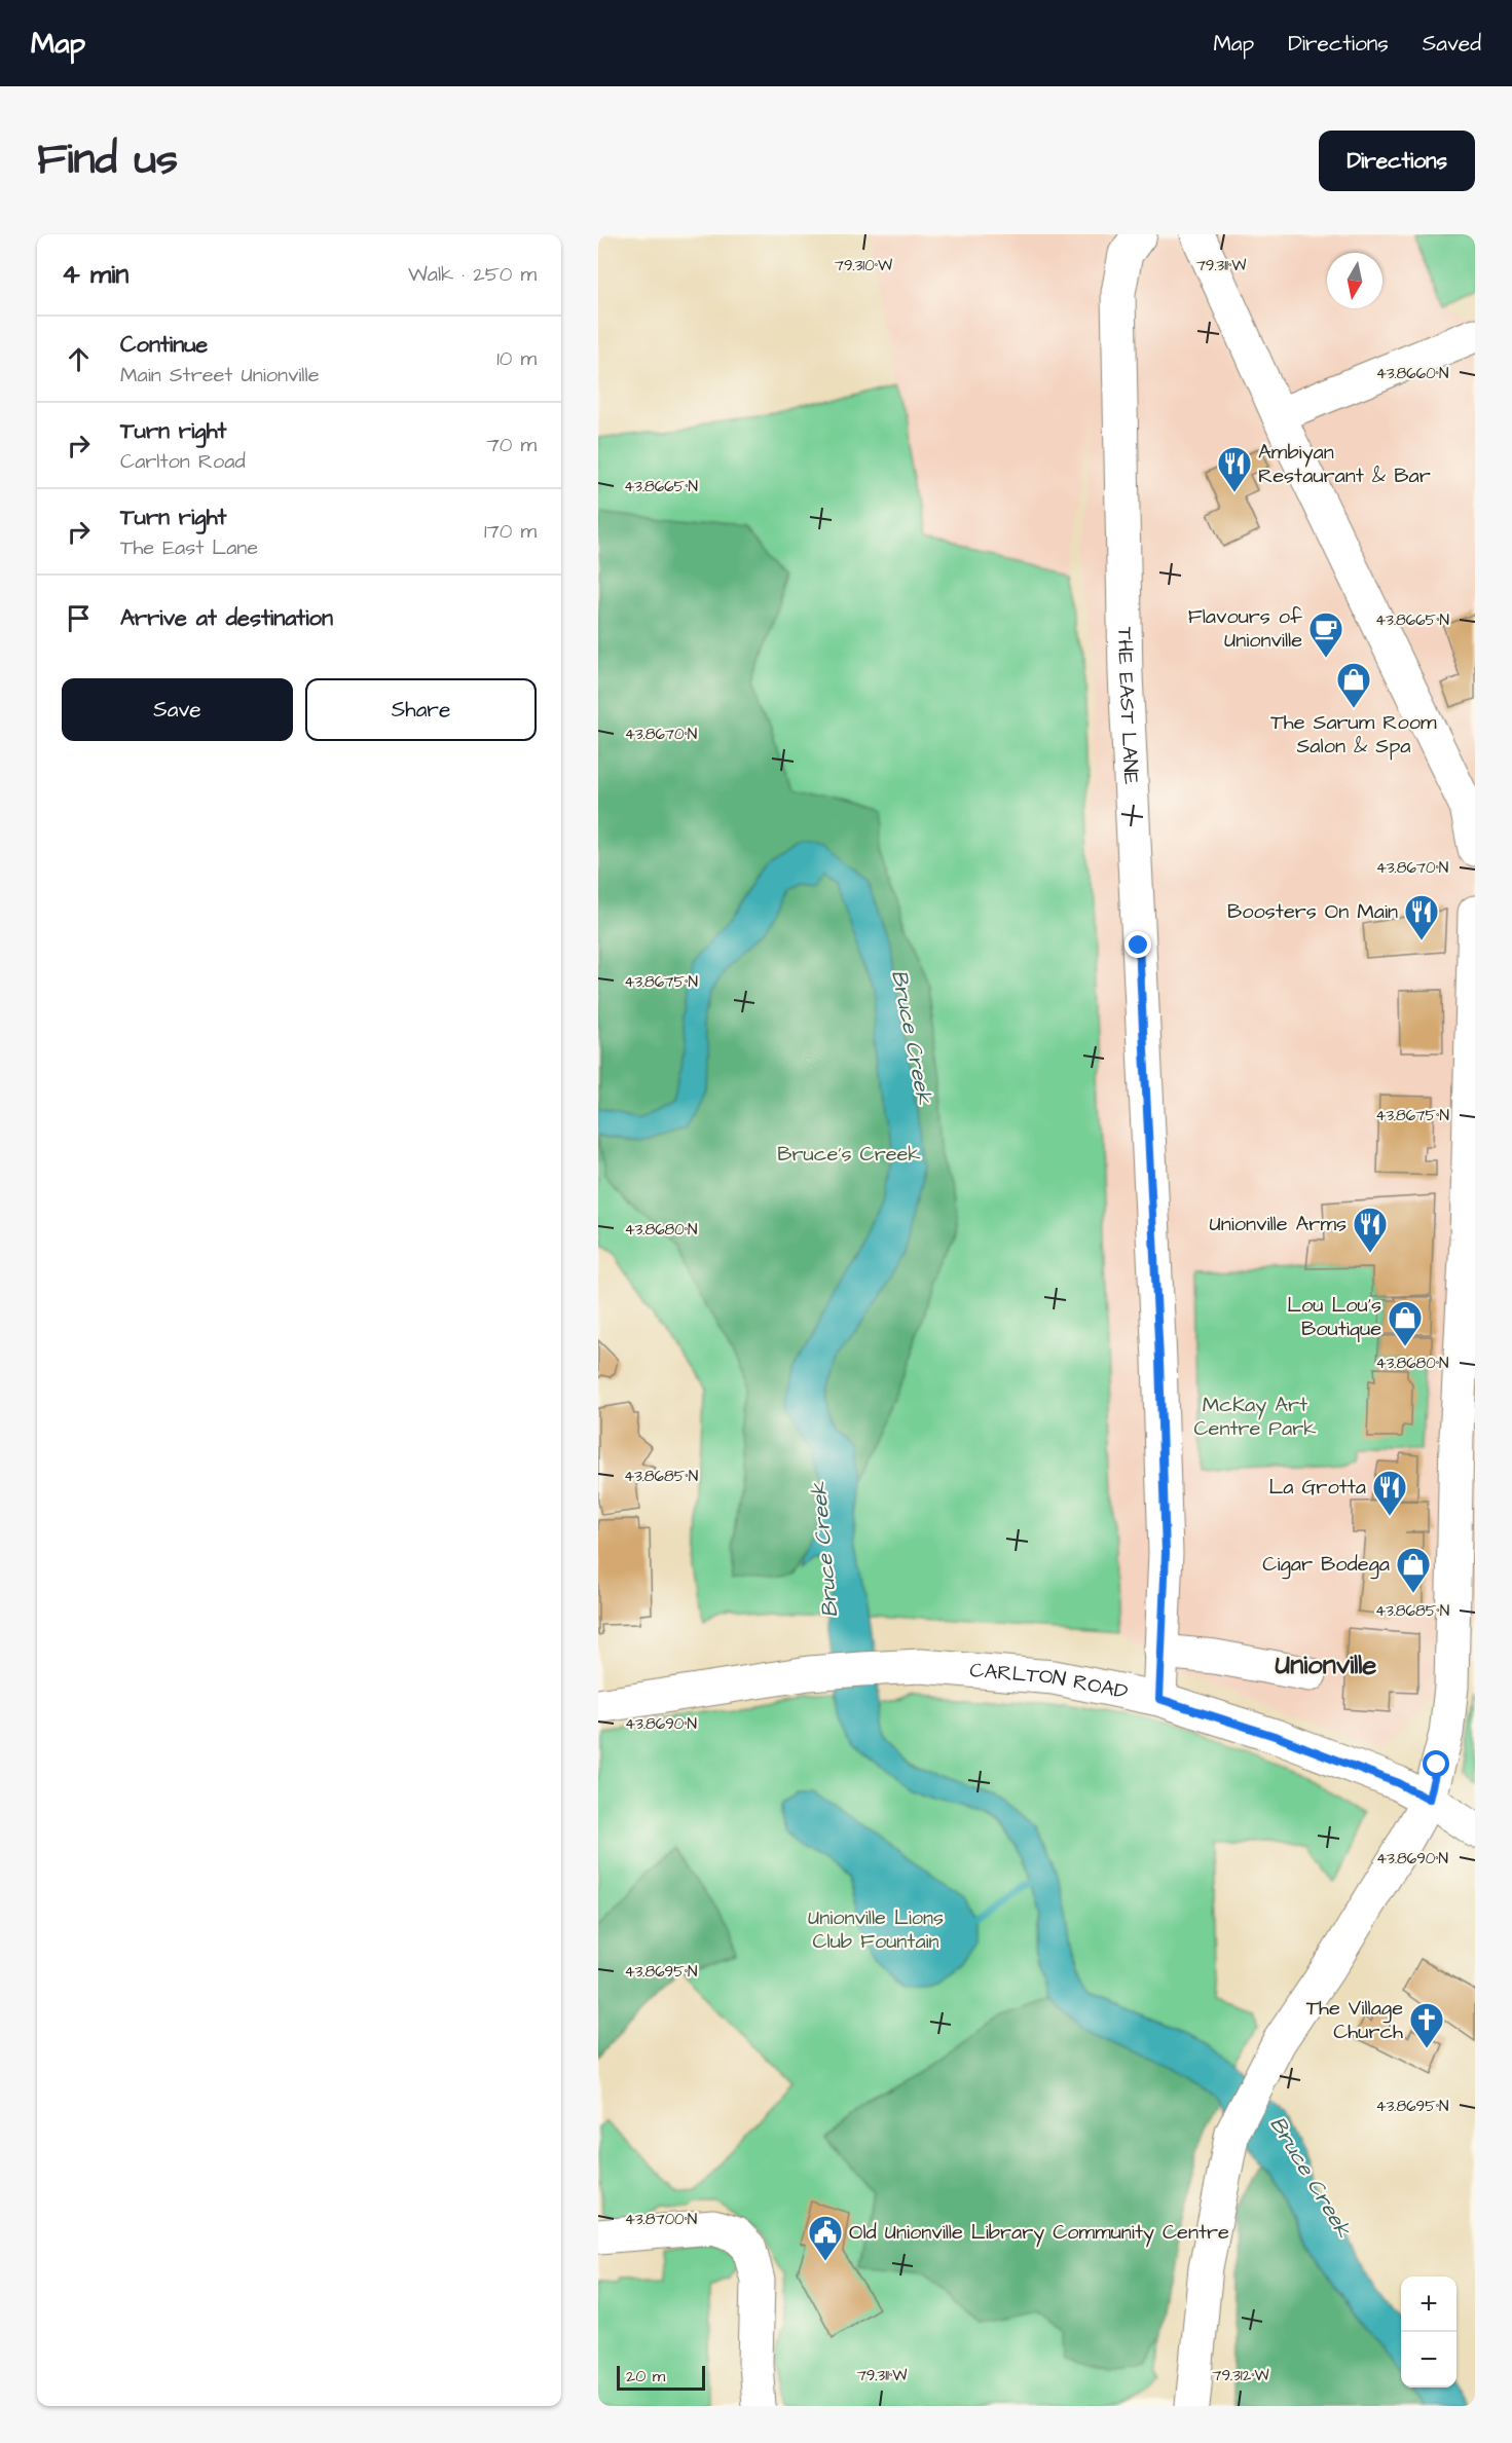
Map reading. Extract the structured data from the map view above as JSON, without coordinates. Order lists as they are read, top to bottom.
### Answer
{
  "streets": {
    "main road": ["THE EAST LANE", "CARLTON ROAD"]
  },
  "crossings": [
    ["THE EAST LANE", "CARLTON ROAD"]
  ],
  "districts": ["Unionville"],
  "water": ["Bruce Creek"],
  "parks": ["Bruce’s Creek", "McKay Art Centre Park", "Unionville Lions Club Fountain"],
  "places": {
    "restaurant": [
      "Ambiyan Restaurant & Bar",
      "Boosters On Main",
      "Unionville Arms",
      "La Grotta"
    ],
    "cafe": ["Flavours of Unionville"],
    "shop": ["The Sarum Room Salon & Spa", "Lou Lou's Boutique", "Cigar Bodega"],
    "church": ["The Village Church"],
    "public building": ["Old Unionville Library Community Centre"]
  },
  "scale_bar": "20 m",
  "north": "bottom",
  "page": {
    "header": "Map",
    "nav": ["Map", "Directions", "Saved"],
    "title": "Find us",
    "buttons": [
      "Directions",
      ["Save", "Share"]
    ],
    "heading": ["4 min", "Walk · 250 m"],
    "list": [
      ["Continue", "Main Street Unionville", "10 m"],
      ["Turn right", "Carlton Road", "70 m"],
      ["Turn right", "The East Lane", "170 m"],
      "Arrive at destination"
    ],
    "map_buttons": ["+", "−"],
    "scale": "20 m"
  },
  "coordinates": [
    "79.310°W",
    "79.311°W",
    "43.8660°N",
    "43.8665°N",
    "43.8670°N",
    "43.8675°N",
    "43.8680°N",
    "43.8685°N",
    "43.8690°N",
    "43.8695°N",
    "43.8700°N",
    "79.312°W"
  ]
}
